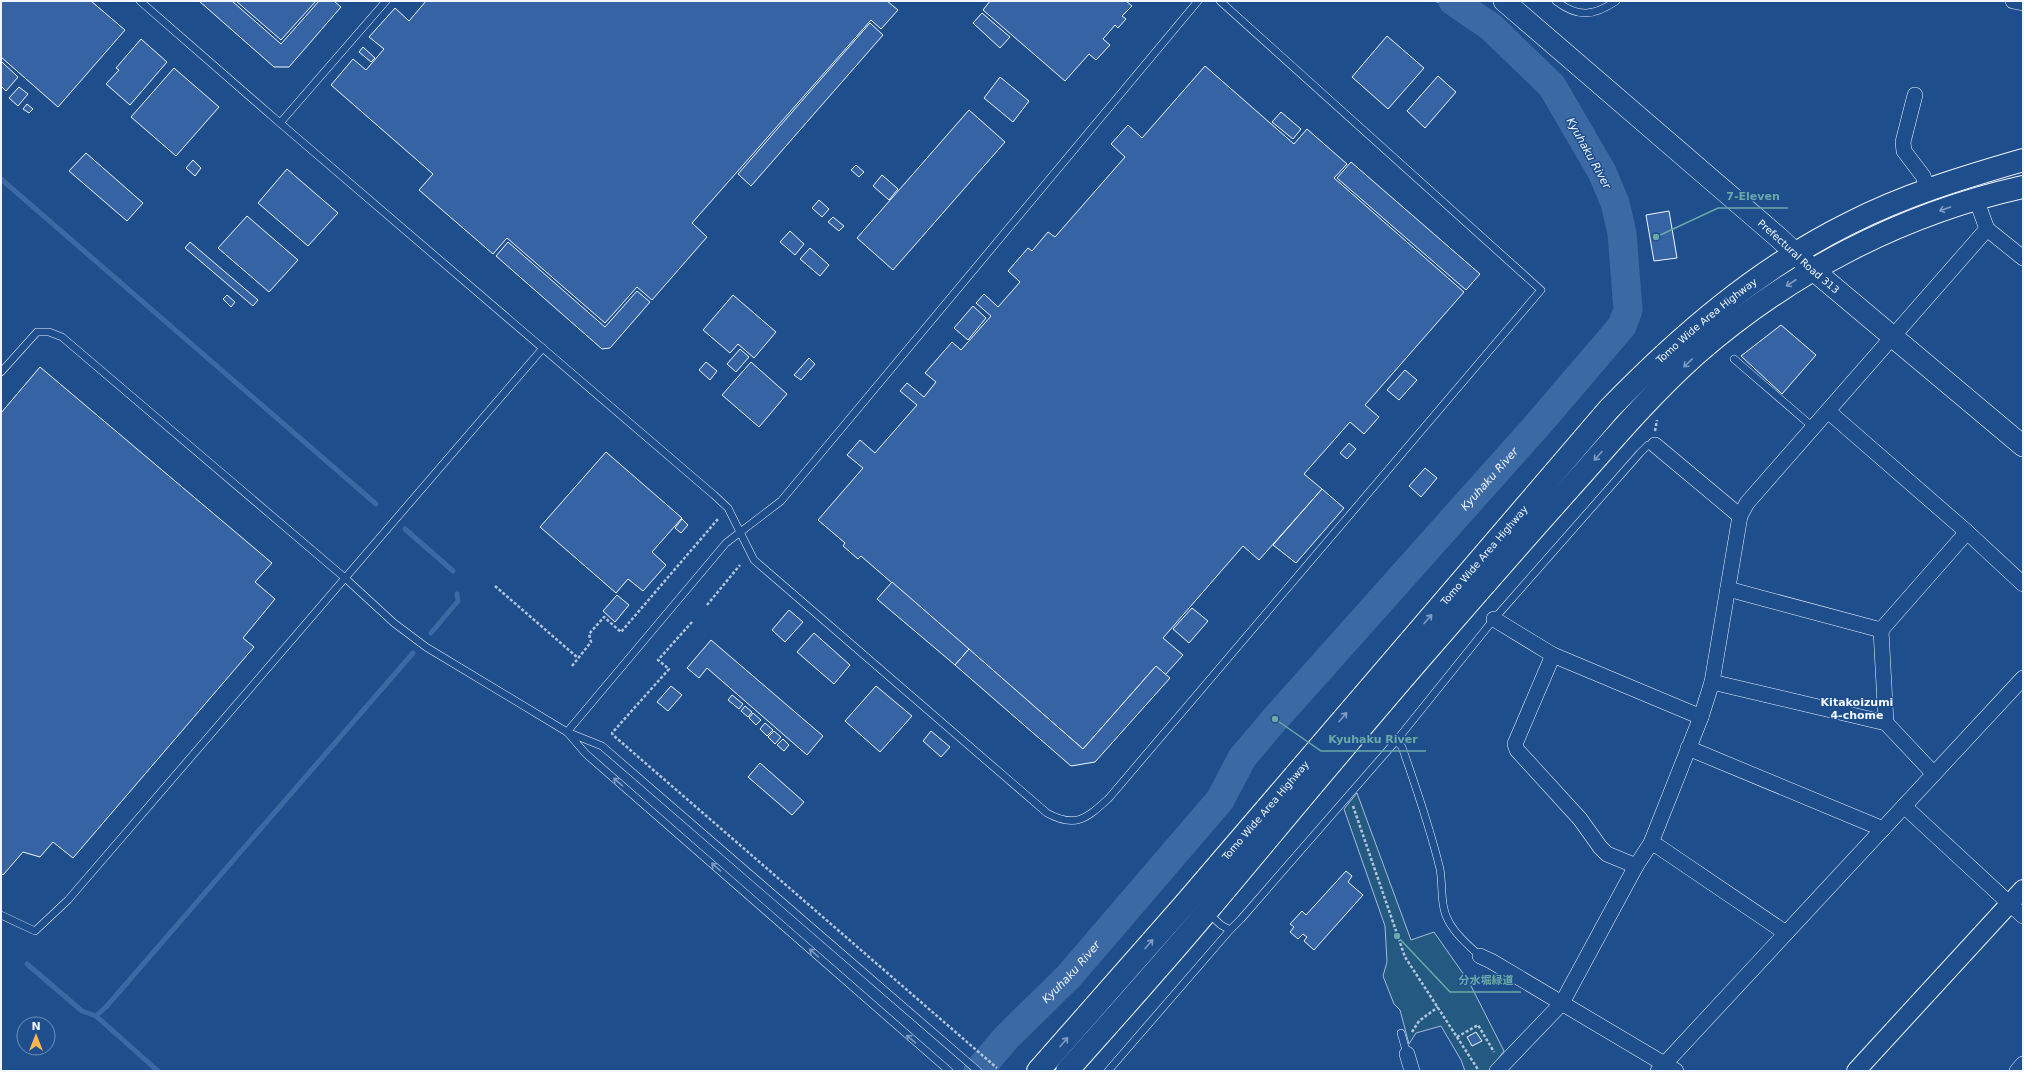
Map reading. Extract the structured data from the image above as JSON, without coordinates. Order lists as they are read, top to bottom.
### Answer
{
  "streets": {
    "highway": ["Tomo Wide Area Highway"],
    "main road": ["Prefectural Road 313"]
  },
  "crossings": [
    ["Prefectural Road 313", "Tomo Wide Area Highway"]
  ],
  "districts": ["Kitakoizumi 4-chome"],
  "water": ["Kyuhaku River"],
  "places": ["7-Eleven", "Kyuhaku River", "分水堀緑道"],
  "north": "top"
}
